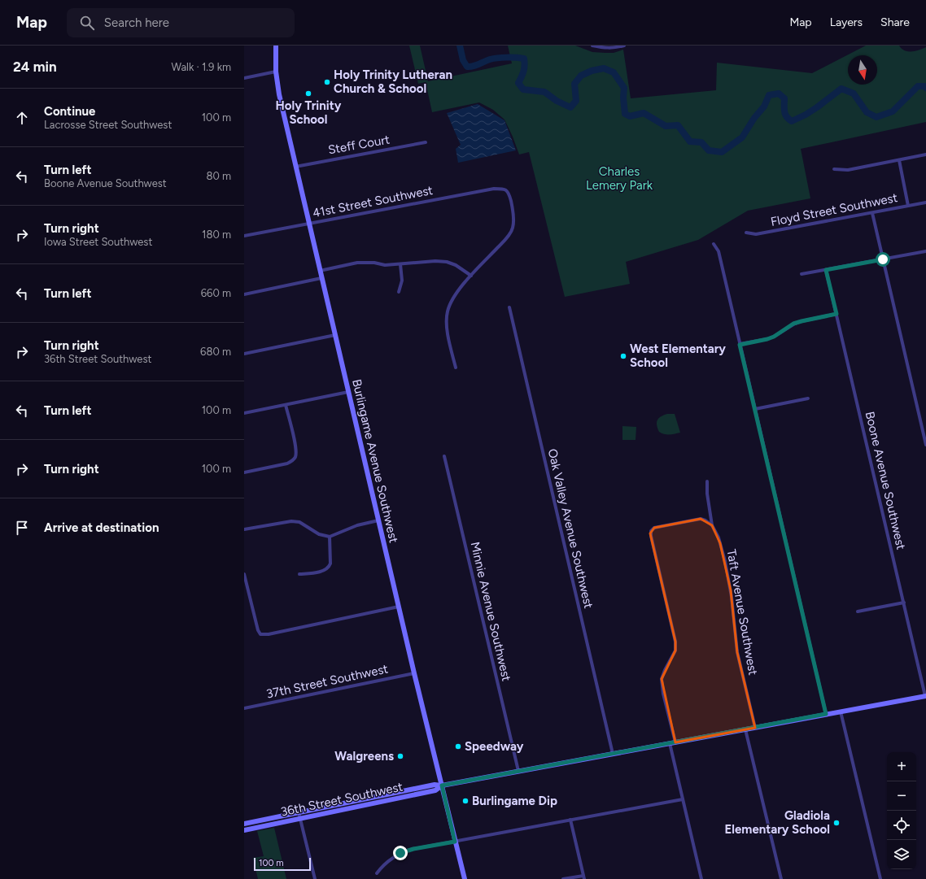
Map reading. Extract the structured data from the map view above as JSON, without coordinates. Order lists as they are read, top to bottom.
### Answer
{
  "streets": {
    "street": [
      "Steff Court",
      "41st Street Southwest",
      "Floyd Street Southwest",
      "Burlingame Avenue Southwest",
      "Boone Avenue Southwest",
      "Oak Valley Avenue Southwest",
      "Minnie Avenue Southwest",
      "Taft Avenue Southwest",
      "37th Street Southwest",
      "36th Street Southwest"
    ]
  },
  "crossings": [
    ["Steff Court", "Burlingame Avenue Southwest"],
    ["41st Street Southwest", "Burlingame Avenue Southwest"],
    ["Burlingame Avenue Southwest", "37th Street Southwest"],
    ["Burlingame Avenue Southwest", "36th Street Southwest"],
    ["Boone Avenue Southwest", "36th Street Southwest"],
    ["Oak Valley Avenue Southwest", "36th Street Southwest"],
    ["Minnie Avenue Southwest", "36th Street Southwest"],
    ["Taft Avenue Southwest", "36th Street Southwest"]
  ],
  "parks": ["Charles Lemery Park"],
  "places": [
    "Holy Trinity Lutheran Church & School",
    "Holy Trinity School",
    "West Elementary School",
    "Speedway",
    "Walgreens",
    "Burlingame Dip",
    "Gladiola Elementary School"
  ],
  "scale_bar": "100 m",
  "north": "bottom",
  "page": {
    "header": "Map",
    "search": "Search here",
    "nav": ["Map", "Layers", "Share"],
    "heading": ["24 min", "Walk · 1.9 km"],
    "list": [
      ["Continue", "Lacrosse Street Southwest", "100 m"],
      ["Turn left", "Boone Avenue Southwest", "80 m"],
      ["Turn right", "Iowa Street Southwest", "180 m"],
      ["Turn left", "660 m"],
      ["Turn right", "36th Street Southwest", "680 m"],
      ["Turn left", "100 m"],
      ["Turn right", "100 m"],
      "Arrive at destination"
    ],
    "map_buttons": ["+", "−"],
    "scale": "100 m"
  }
}
